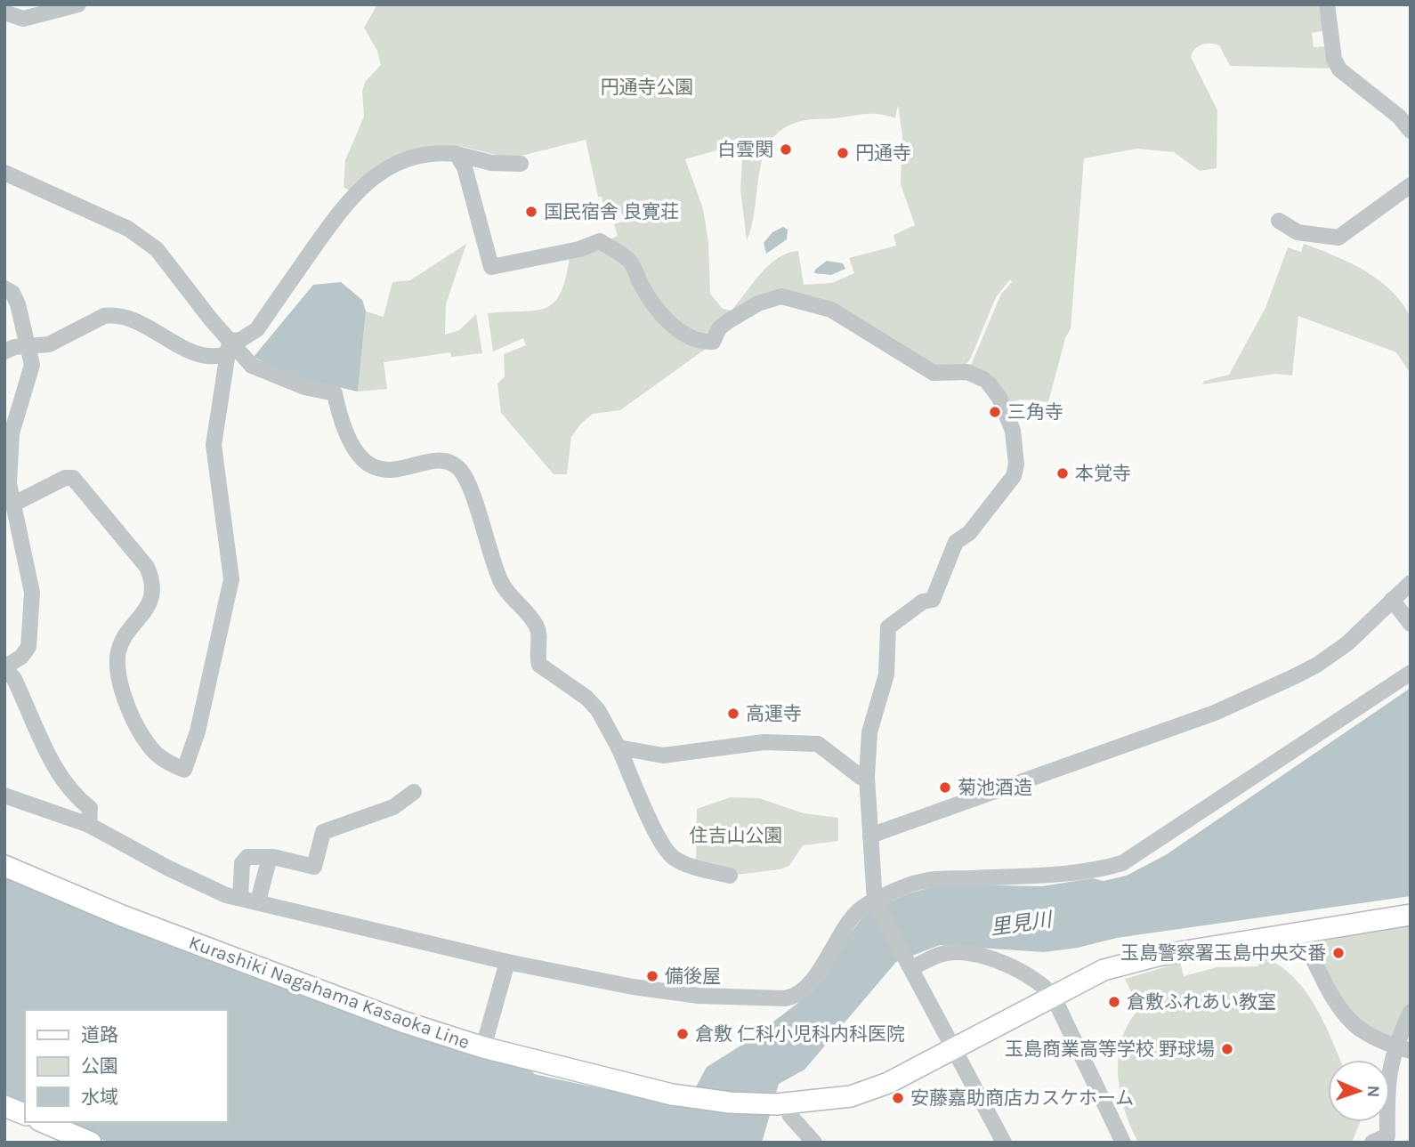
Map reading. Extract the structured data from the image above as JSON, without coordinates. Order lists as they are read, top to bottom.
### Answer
{
  "streets": {
    "main road": ["Kurashiki Nagahama Kasaoka Line"]
  },
  "water": ["里見川"],
  "parks": ["円通寺公園", "住吉山公園"],
  "places": [
    "白雲関",
    "円通寺",
    "国民宿舎 良寛荘",
    "三角寺",
    "本覚寺",
    "高運寺",
    "菊池酒造",
    "玉島警察署玉島中央交番",
    "備後屋",
    "倉敷ふれあい教室",
    "倉敷 仁科小児科内科医院",
    "玉島商業高等学校 野球場",
    "安藤嘉助商店カスケホーム"
  ],
  "legend": ["道路", "公園", "水域"],
  "north": "right"
}
